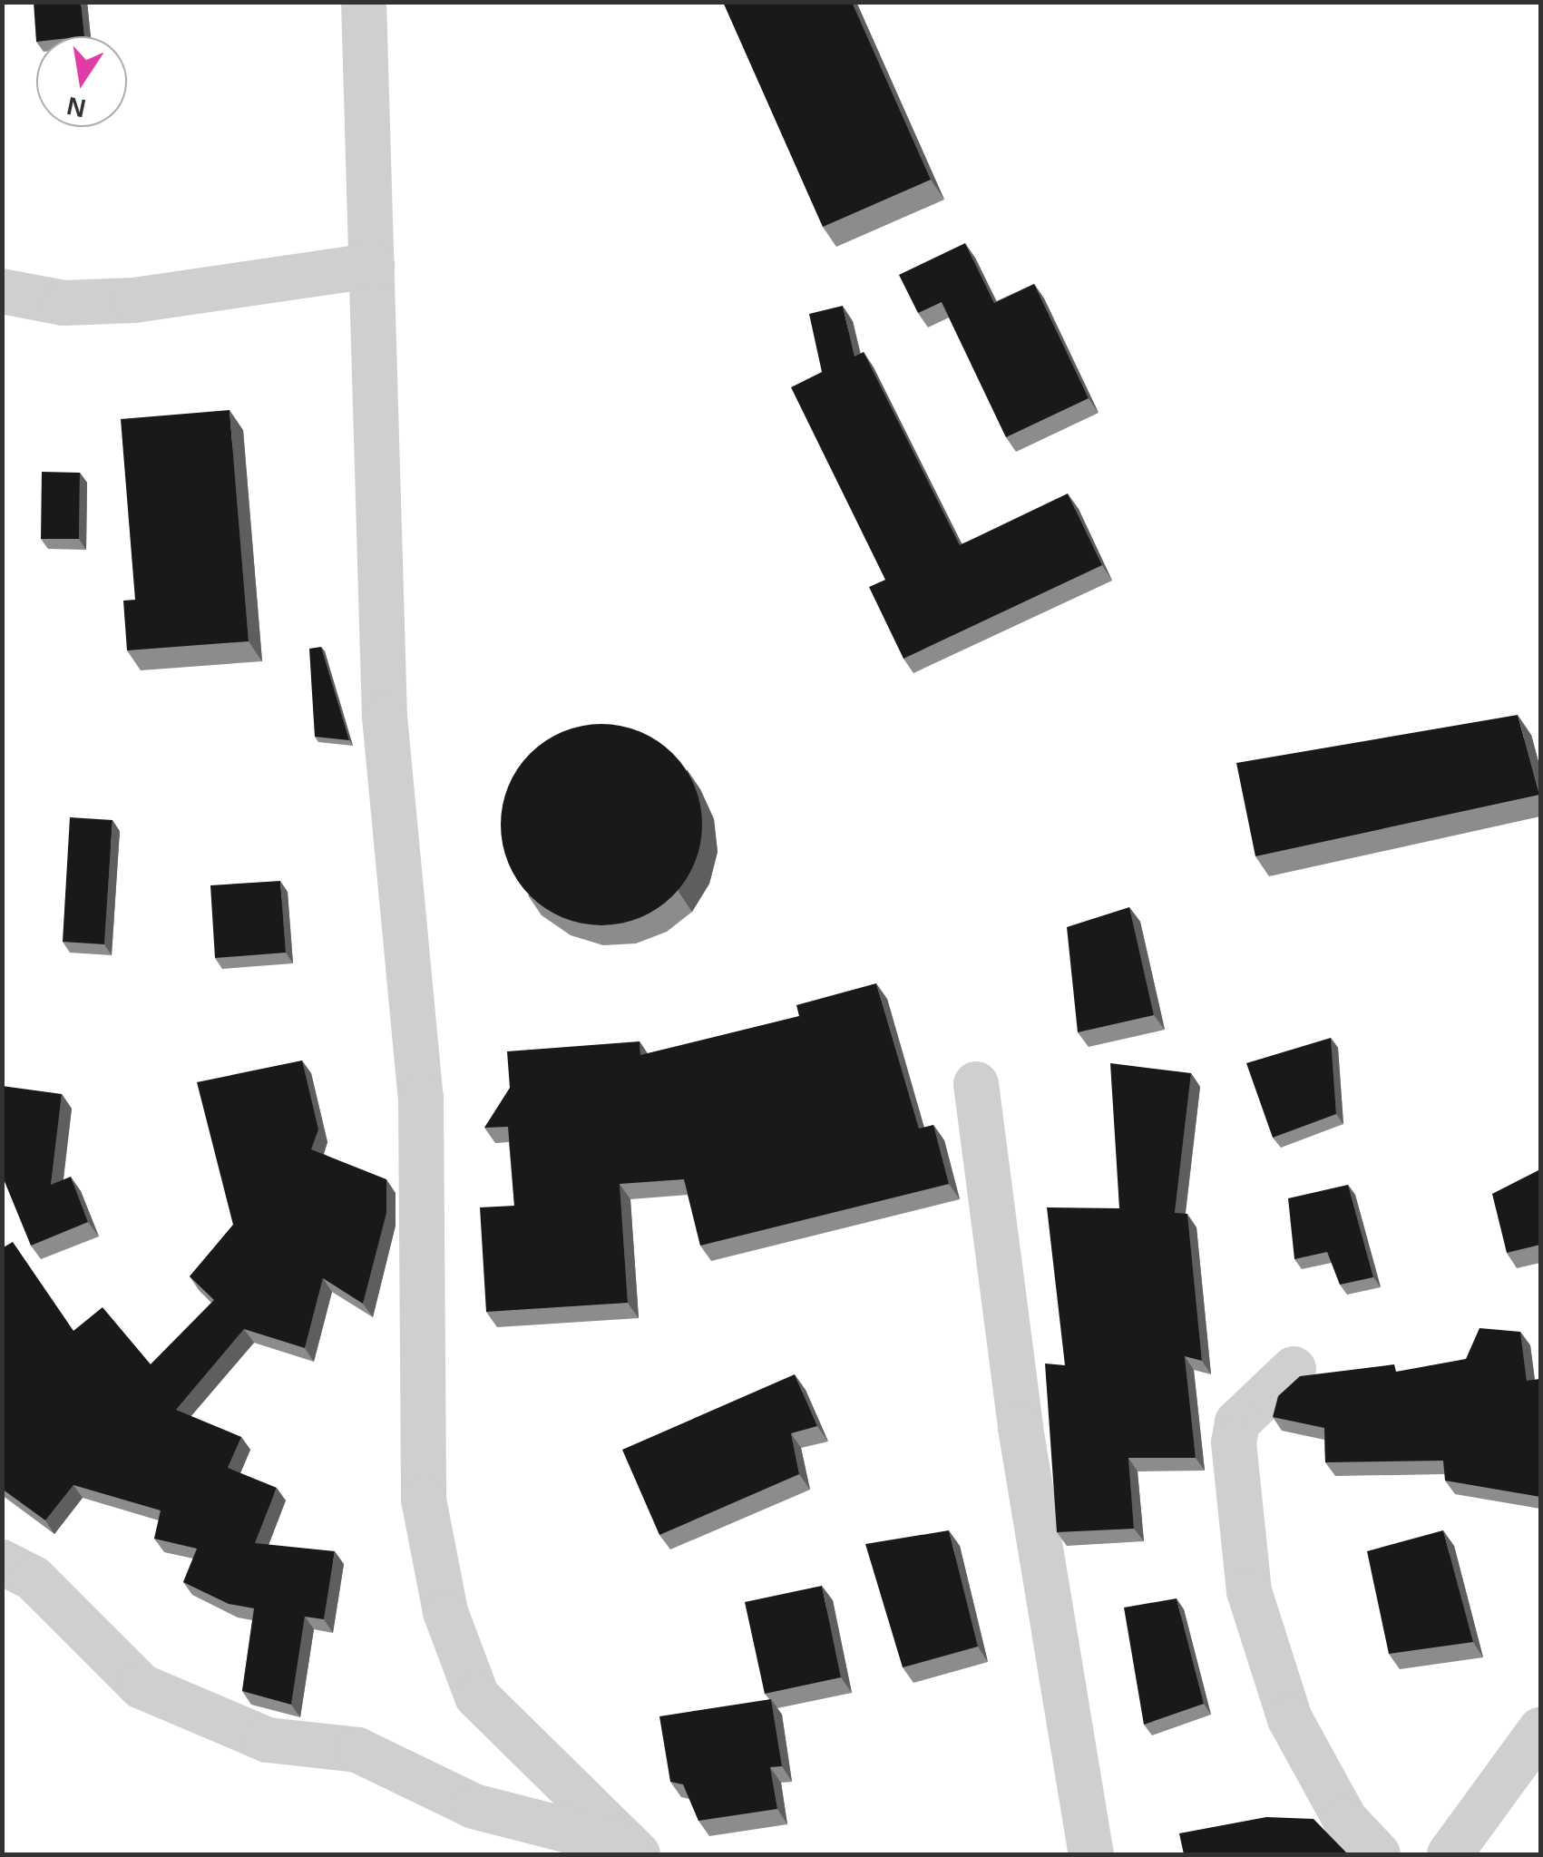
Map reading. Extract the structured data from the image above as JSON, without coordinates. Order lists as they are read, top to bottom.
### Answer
{
  "north": "bottom"
}
